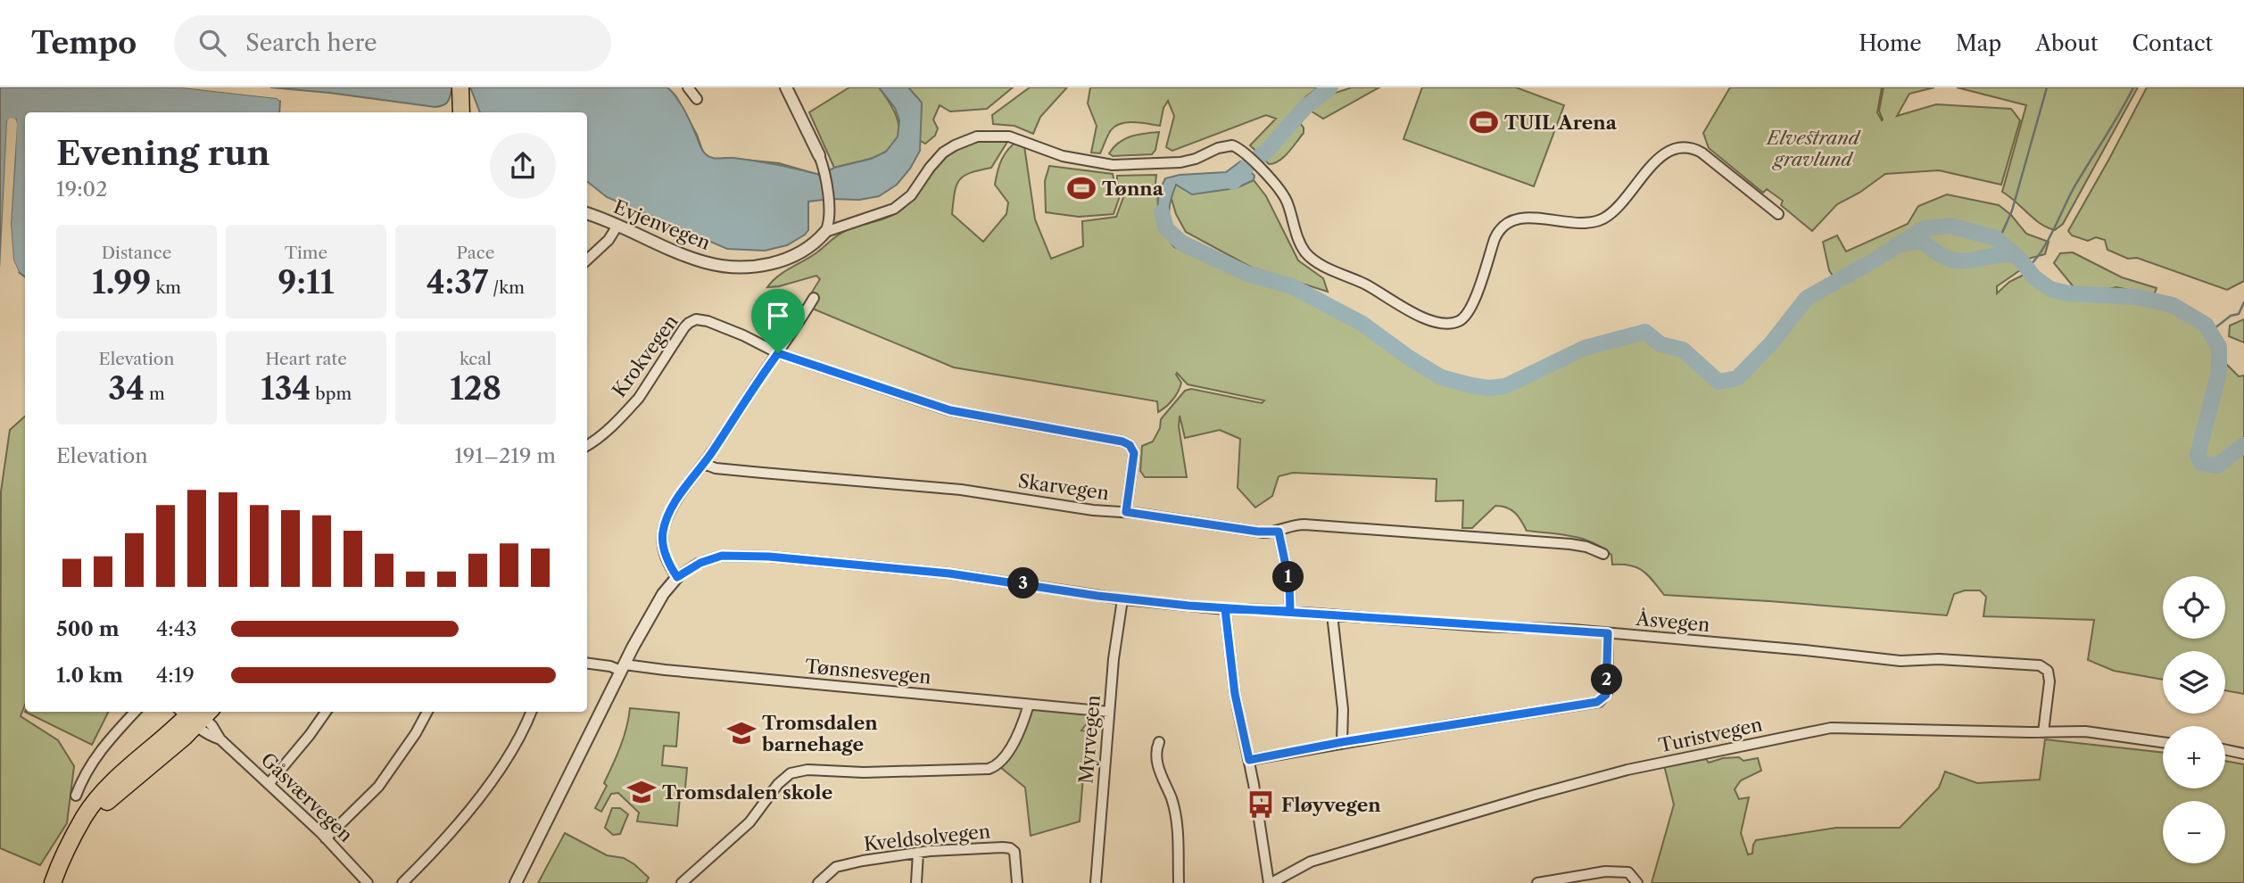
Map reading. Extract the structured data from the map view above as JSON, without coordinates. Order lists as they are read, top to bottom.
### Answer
{
  "streets": {
    "street": [
      "Evjenvegen",
      "Krokvegen",
      "Skarvegen",
      "Åsvegen",
      "Tønsnesvegen",
      "Turistvegen",
      "Myrvegen",
      "Gåsværvegen",
      "Kveldsolvegen"
    ]
  },
  "crossings": [
    ["Åsvegen", "Turistvegen"],
    ["Åsvegen", "Myrvegen"],
    ["Tønsnesvegen", "Myrvegen"]
  ],
  "parks": ["Elvestrand gravlund"],
  "places": {
    "sports": ["TUIL Arena", "Tønna"],
    "school or university": ["Tromsdalen barnehage", "Tromsdalen skole"],
    "bus stop": ["Fløyvegen"]
  },
  "page": {
    "header": "Tempo",
    "search": "Search here",
    "nav": [
      "Home",
      "Map",
      "About",
      "Contact"
    ],
    "heading": ["Evening run", "19:02"],
    "stats": [
      ["Distance", "1.99 km"],
      ["Time", "9:11"],
      ["Pace", "4:37 /km"],
      ["Elevation", "34 m"],
      ["Heart rate", "134 bpm"],
      ["kcal", "128"]
    ],
    "chart": ["Elevation", "191–219 m"],
    "pins": ["1", "3", "2"],
    "map_buttons": ["+", "−"],
    "list": [
      {
        "name": "500 m",
        "note": "4:43"
      },
      {
        "name": "1.0 km",
        "note": "4:19"
      }
    ]
  }
}
